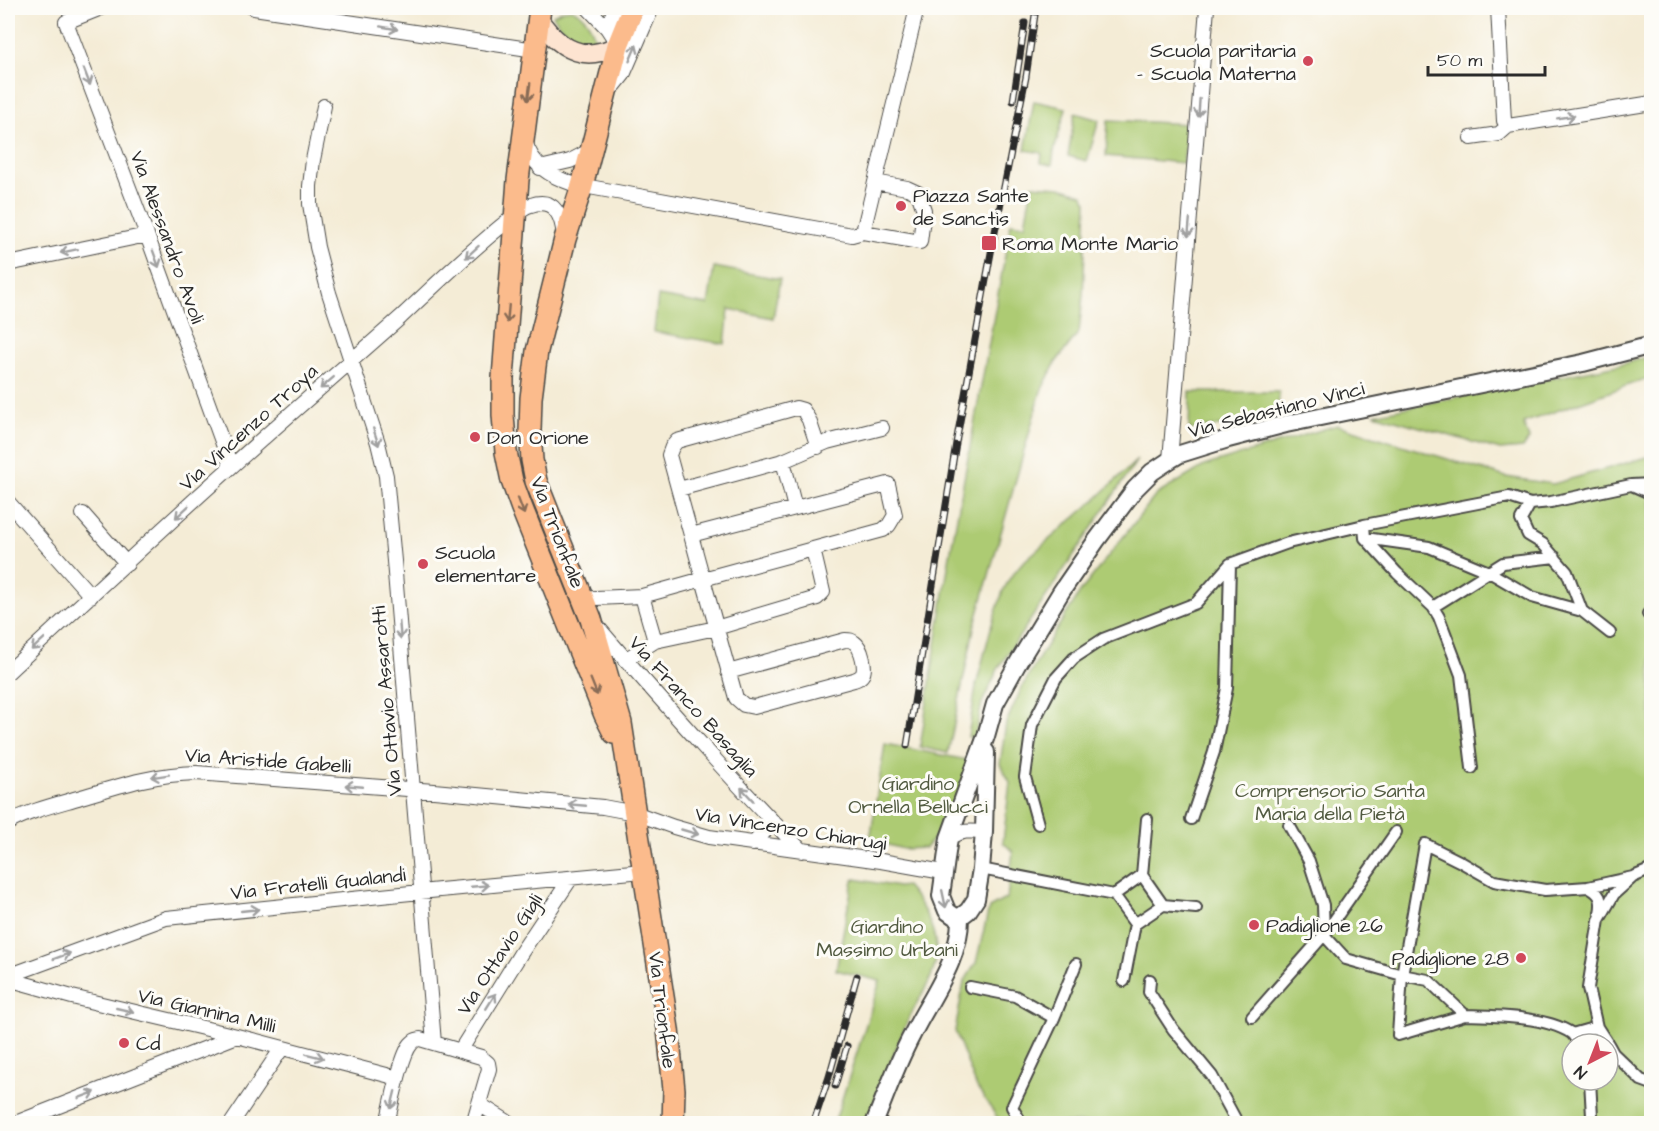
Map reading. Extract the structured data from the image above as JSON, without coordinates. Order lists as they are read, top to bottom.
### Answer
{
  "streets": {
    "main road": ["Via Trionfale"],
    "street": [
      "Via Alessandro Avoli",
      "Via Sebastiano Vinci",
      "Via Vincenzo Troya",
      "Via Ottavio Assarotti",
      "Via Franco Basaglia",
      "Via Aristide Gabelli",
      "Via Vincenzo Chiarugi",
      "Via Fratelli Gualandi",
      "Via Ottavio Gigli",
      "Via Giannina Milli"
    ]
  },
  "crossings": [
    ["Via Alessandro Avoli", "Via Vincenzo Troya"],
    ["Via Sebastiano Vinci", "Via Vincenzo Chiarugi"],
    ["Via Vincenzo Troya", "Via Trionfale"],
    ["Via Vincenzo Troya", "Via Ottavio Assarotti"],
    ["Via Trionfale", "Via Franco Basaglia"],
    ["Via Trionfale", "Via Aristide Gabelli"],
    ["Via Trionfale", "Via Vincenzo Chiarugi"],
    ["Via Trionfale", "Via Fratelli Gualandi"],
    ["Via Ottavio Assarotti", "Via Aristide Gabelli"],
    ["Via Ottavio Assarotti", "Via Fratelli Gualandi"],
    ["Via Franco Basaglia", "Via Vincenzo Chiarugi"],
    ["Via Aristide Gabelli", "Via Vincenzo Chiarugi"],
    ["Via Fratelli Gualandi", "Via Ottavio Gigli"],
    ["Via Fratelli Gualandi", "Via Giannina Milli"]
  ],
  "one_way": [
    "Via Alessandro Avoli",
    "Via Vincenzo Troya",
    "Via Ottavio Assarotti",
    "Via Franco Basaglia",
    "Via Aristide Gabelli",
    "Via Vincenzo Chiarugi",
    "Via Fratelli Gualandi",
    "Via Ottavio Gigli",
    "Via Giannina Milli"
  ],
  "parks": ["Giardino Ornella Bellucci", "Comprensorio Santa Maria della Pietà", "Giardino Massimo Urbani"],
  "places": {
    "other": [
      "Scuola paritaria - Scuola Materna",
      "Piazza Sante de Sanctis",
      "Don Orione",
      "Scuola elementare",
      "Padiglione 26",
      "Padiglione 28",
      "Cd"
    ],
    "transit": ["Roma Monte Mario"]
  },
  "scale_bar": "50 m",
  "north": "bottom left"
}
